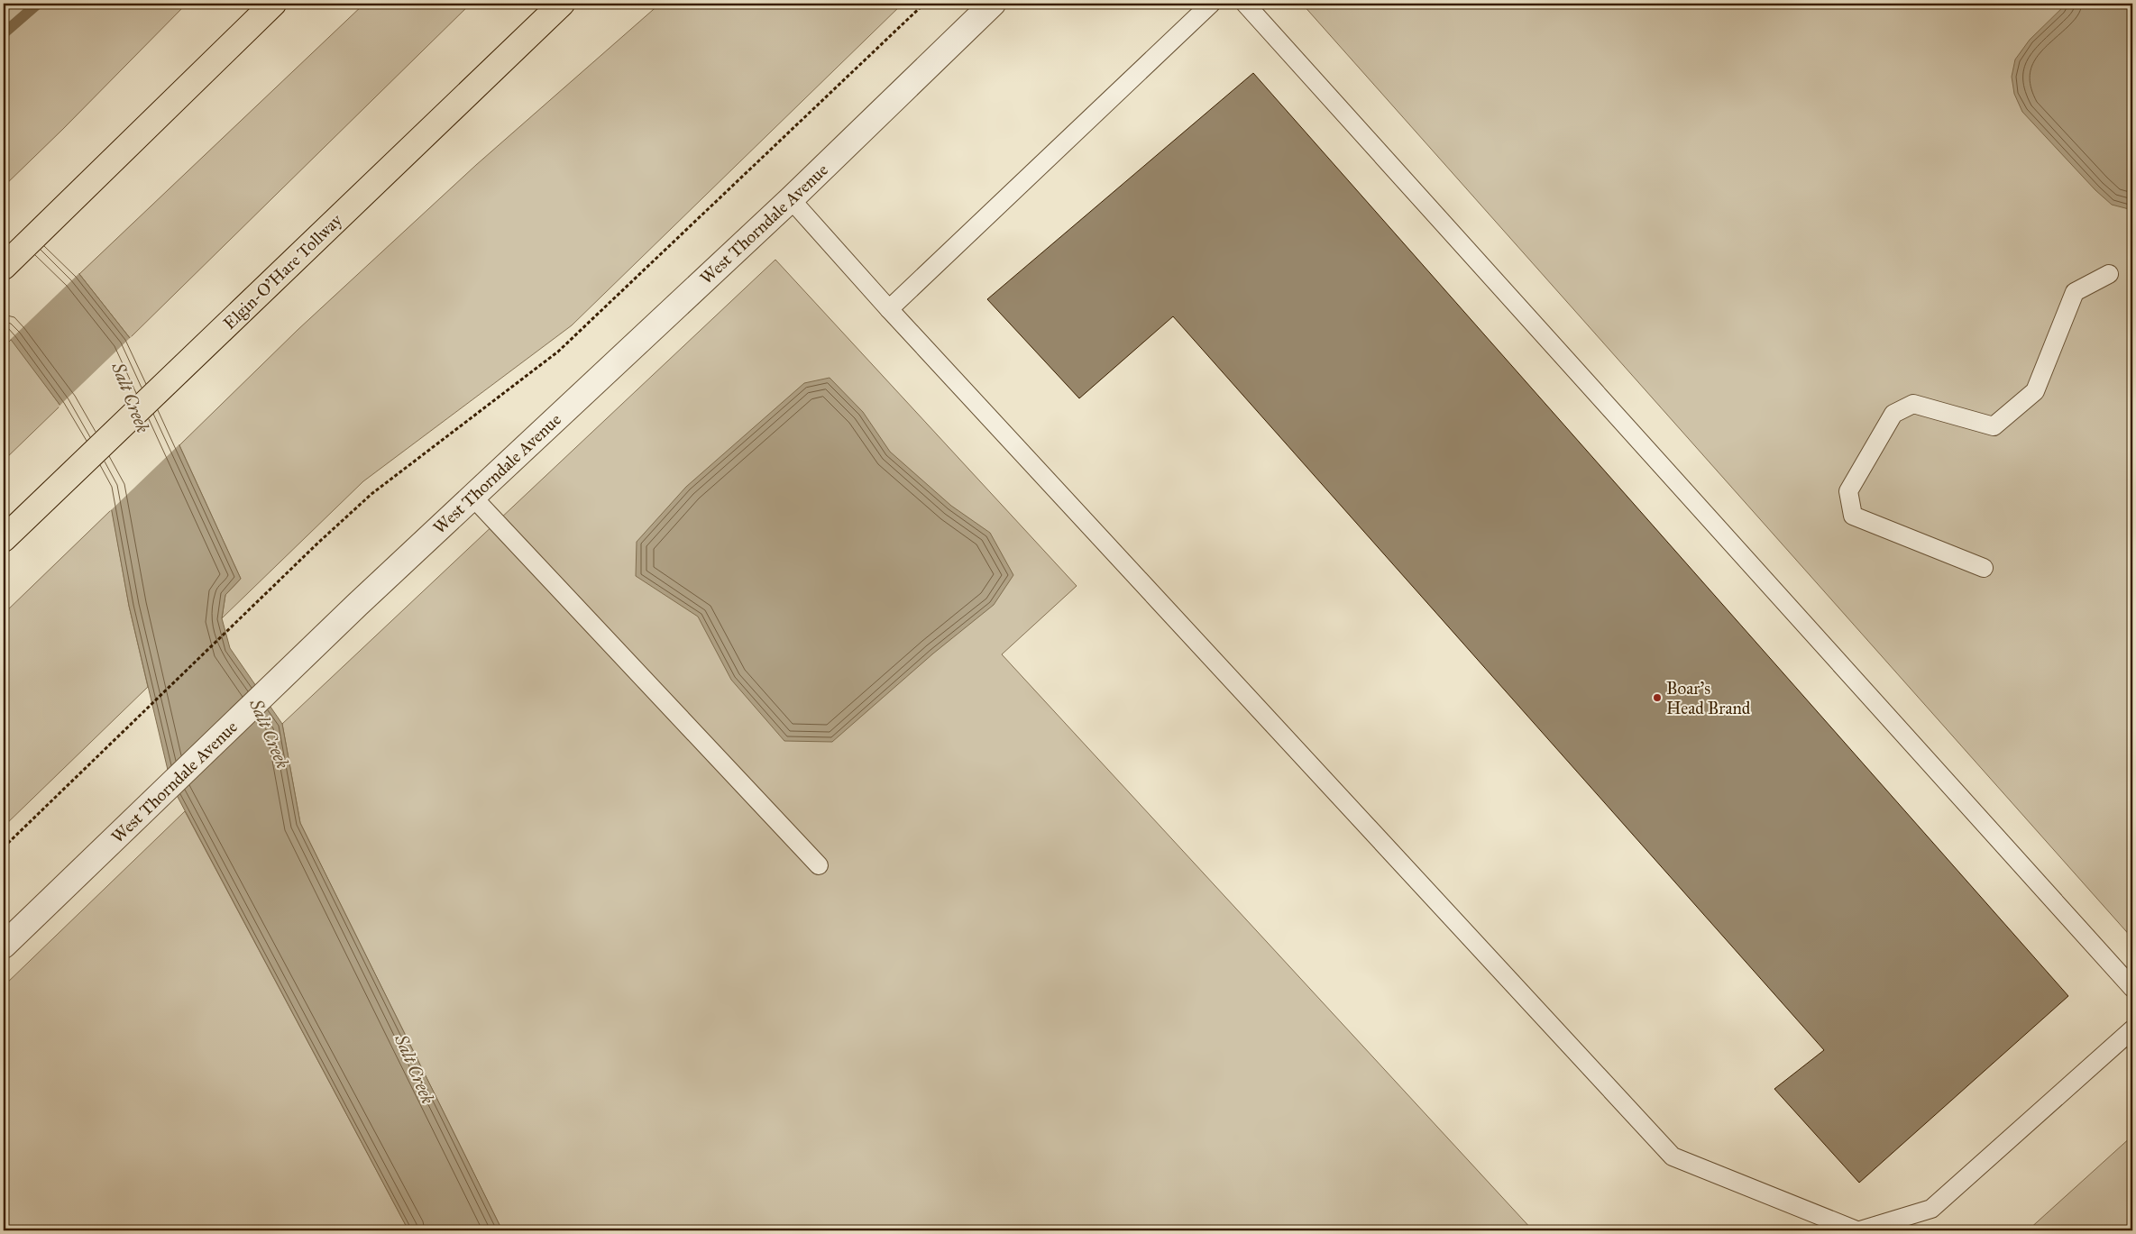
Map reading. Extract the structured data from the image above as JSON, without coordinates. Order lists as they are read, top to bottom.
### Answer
{
  "streets": {
    "highway": ["Elgin-O'Hare Tollway"],
    "street": ["West Thorndale Avenue"]
  },
  "water": ["Salt Creek"],
  "places": ["Boar's Head Brand"]
}
